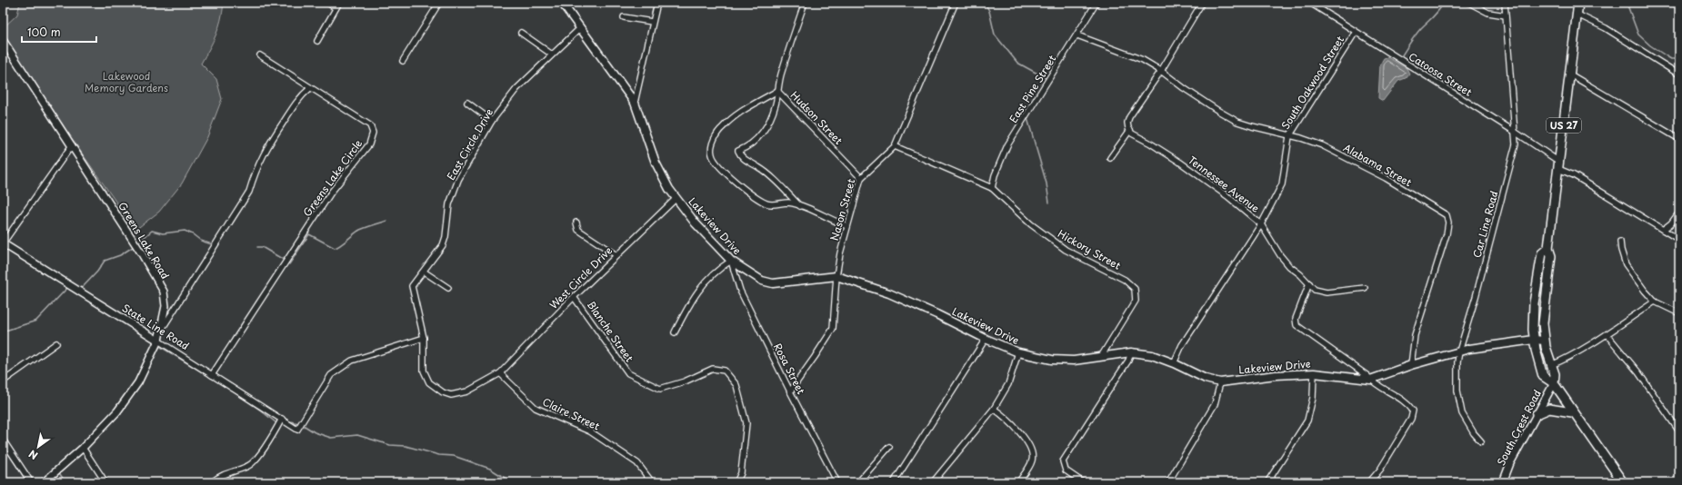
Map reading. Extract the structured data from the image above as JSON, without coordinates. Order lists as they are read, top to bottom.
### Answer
{
  "streets": {
    "highway": ["US 27"],
    "main road": ["Lakeview Drive"],
    "street": [
      "Catoosa Street",
      "South Oakwood Street",
      "East Pine Street",
      "Hudson Street",
      "East Circle Drive",
      "Alabama Street",
      "Greens Lake Circle",
      "Tennessee Avenue",
      "Nason Street",
      "Car Line Road",
      "Greens Lake Road",
      "Hickory Street",
      "West Circle Drive",
      "State Line Road",
      "Blanche Street",
      "Rosa Street",
      "Claire Street",
      "South Crest Road"
    ]
  },
  "crossings": [
    ["Catoosa Street", "South Oakwood Street"],
    ["Catoosa Street", "US 27"],
    ["Catoosa Street", "Car Line Road"],
    ["South Oakwood Street", "Alabama Street"],
    ["South Oakwood Street", "Tennessee Avenue"],
    ["South Oakwood Street", "Lakeview Drive"],
    ["East Pine Street", "Alabama Street"],
    ["East Pine Street", "Hickory Street"],
    ["Hudson Street", "Nason Street"],
    ["US 27", "Lakeview Drive"],
    ["US 27", "South Crest Road"],
    ["East Circle Drive", "Lakeview Drive"],
    ["East Circle Drive", "West Circle Drive"],
    ["East Circle Drive", "State Line Road"],
    ["East Circle Drive", "Claire Street"],
    ["Alabama Street", "Lakeview Drive"],
    ["Greens Lake Circle", "State Line Road"],
    ["Nason Street", "Lakeview Drive"],
    ["Nason Street", "Hickory Street"],
    ["Nason Street", "Rosa Street"],
    ["Car Line Road", "Lakeview Drive"],
    ["Lakeview Drive", "Hickory Street"],
    ["Lakeview Drive", "West Circle Drive"],
    ["Lakeview Drive", "Rosa Street"],
    ["Greens Lake Road", "State Line Road"],
    ["West Circle Drive", "Blanche Street"],
    ["West Circle Drive", "Claire Street"]
  ],
  "parks": ["Lakewood Memory Gardens"],
  "scale_bar": "100 m",
  "north": "bottom left"
}
